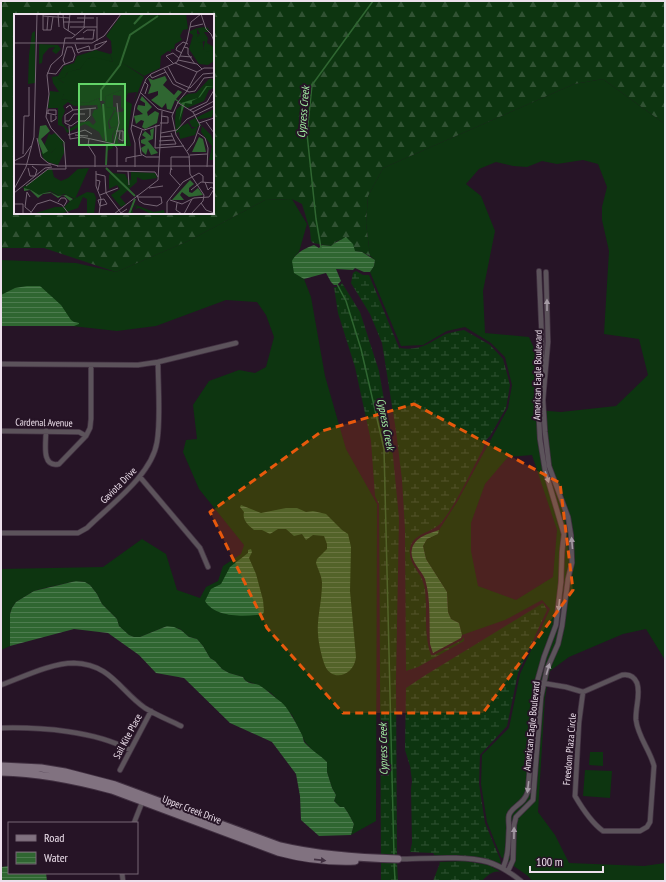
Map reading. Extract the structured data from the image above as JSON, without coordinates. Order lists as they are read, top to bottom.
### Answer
{
  "streets": {
    "street": [
      "American Eagle Boulevard",
      "Cardenal Avenue",
      "Gaviota Drive",
      "Sail Kite Place",
      "Freedom Plaza Circle",
      "Upper Creek Drive"
    ]
  },
  "crossings": [
    ["American Eagle Boulevard", "Upper Creek Drive"]
  ],
  "water": ["Cypress Creek"],
  "legend": ["Road", "Water"],
  "scale_bar": "100 m"
}
